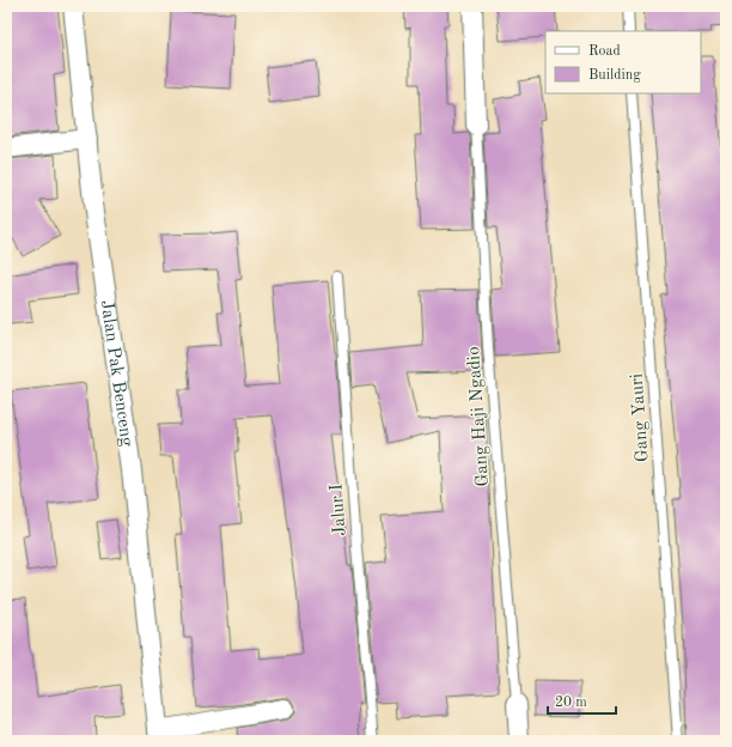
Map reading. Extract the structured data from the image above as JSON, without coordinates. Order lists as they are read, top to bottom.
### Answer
{
  "streets": {
    "street": ["Jalan Pak Benceng"],
    "lane": ["Gang Haji Ngadio", "Gang Yauri", "Jalur I"]
  },
  "legend": ["Road", "Building"],
  "scale_bar": "20 m"
}
